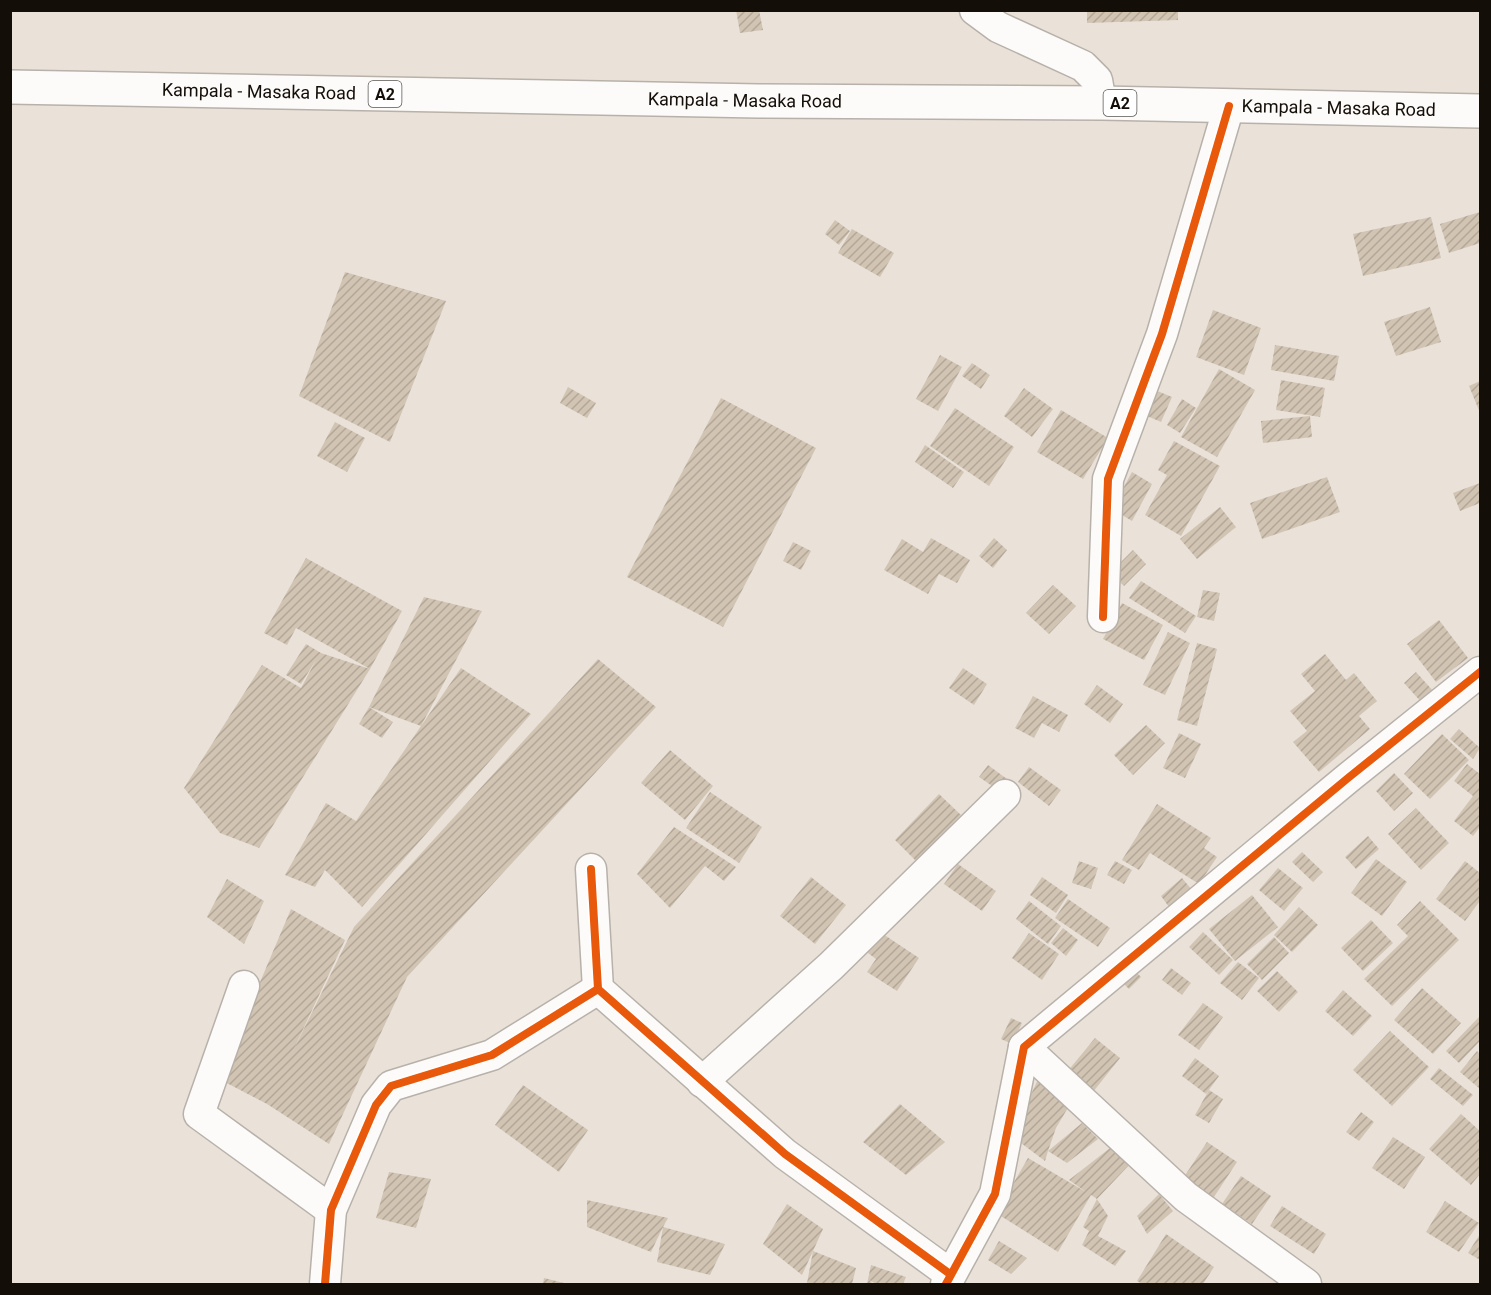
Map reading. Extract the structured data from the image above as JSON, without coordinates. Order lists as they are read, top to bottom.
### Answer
{
  "streets": {
    "main road": ["Kampala - Masaka Road", "A2"]
  }
}
